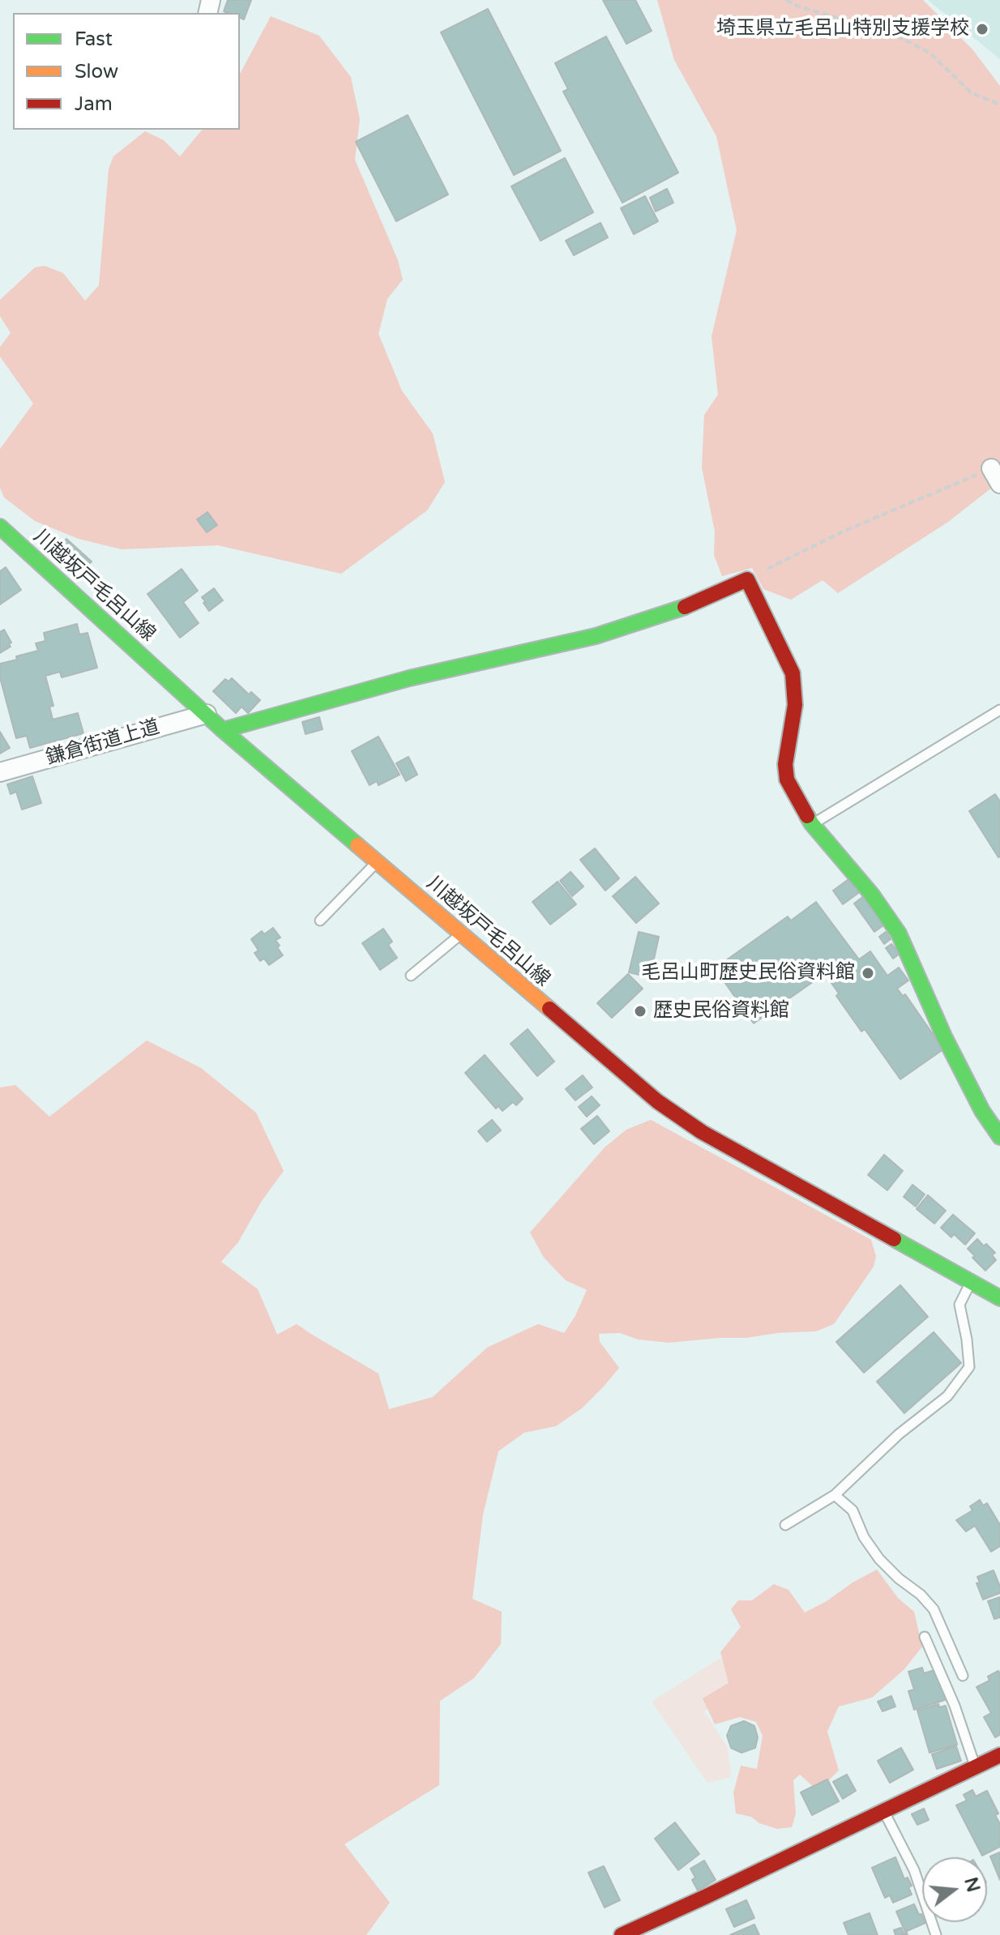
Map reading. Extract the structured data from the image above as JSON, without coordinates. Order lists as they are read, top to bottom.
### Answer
{
  "streets": {
    "street": ["川越坂戸毛呂山線", "鎌倉街道上道"]
  },
  "crossings": [
    ["川越坂戸毛呂山線", "鎌倉街道上道"]
  ],
  "places": ["埼玉県立毛呂山特別支援学校", "毛呂山町歴史民俗資料館", "歴史民俗資料館"],
  "legend": ["Fast", "Slow", "Jam"],
  "north": "right"
}
